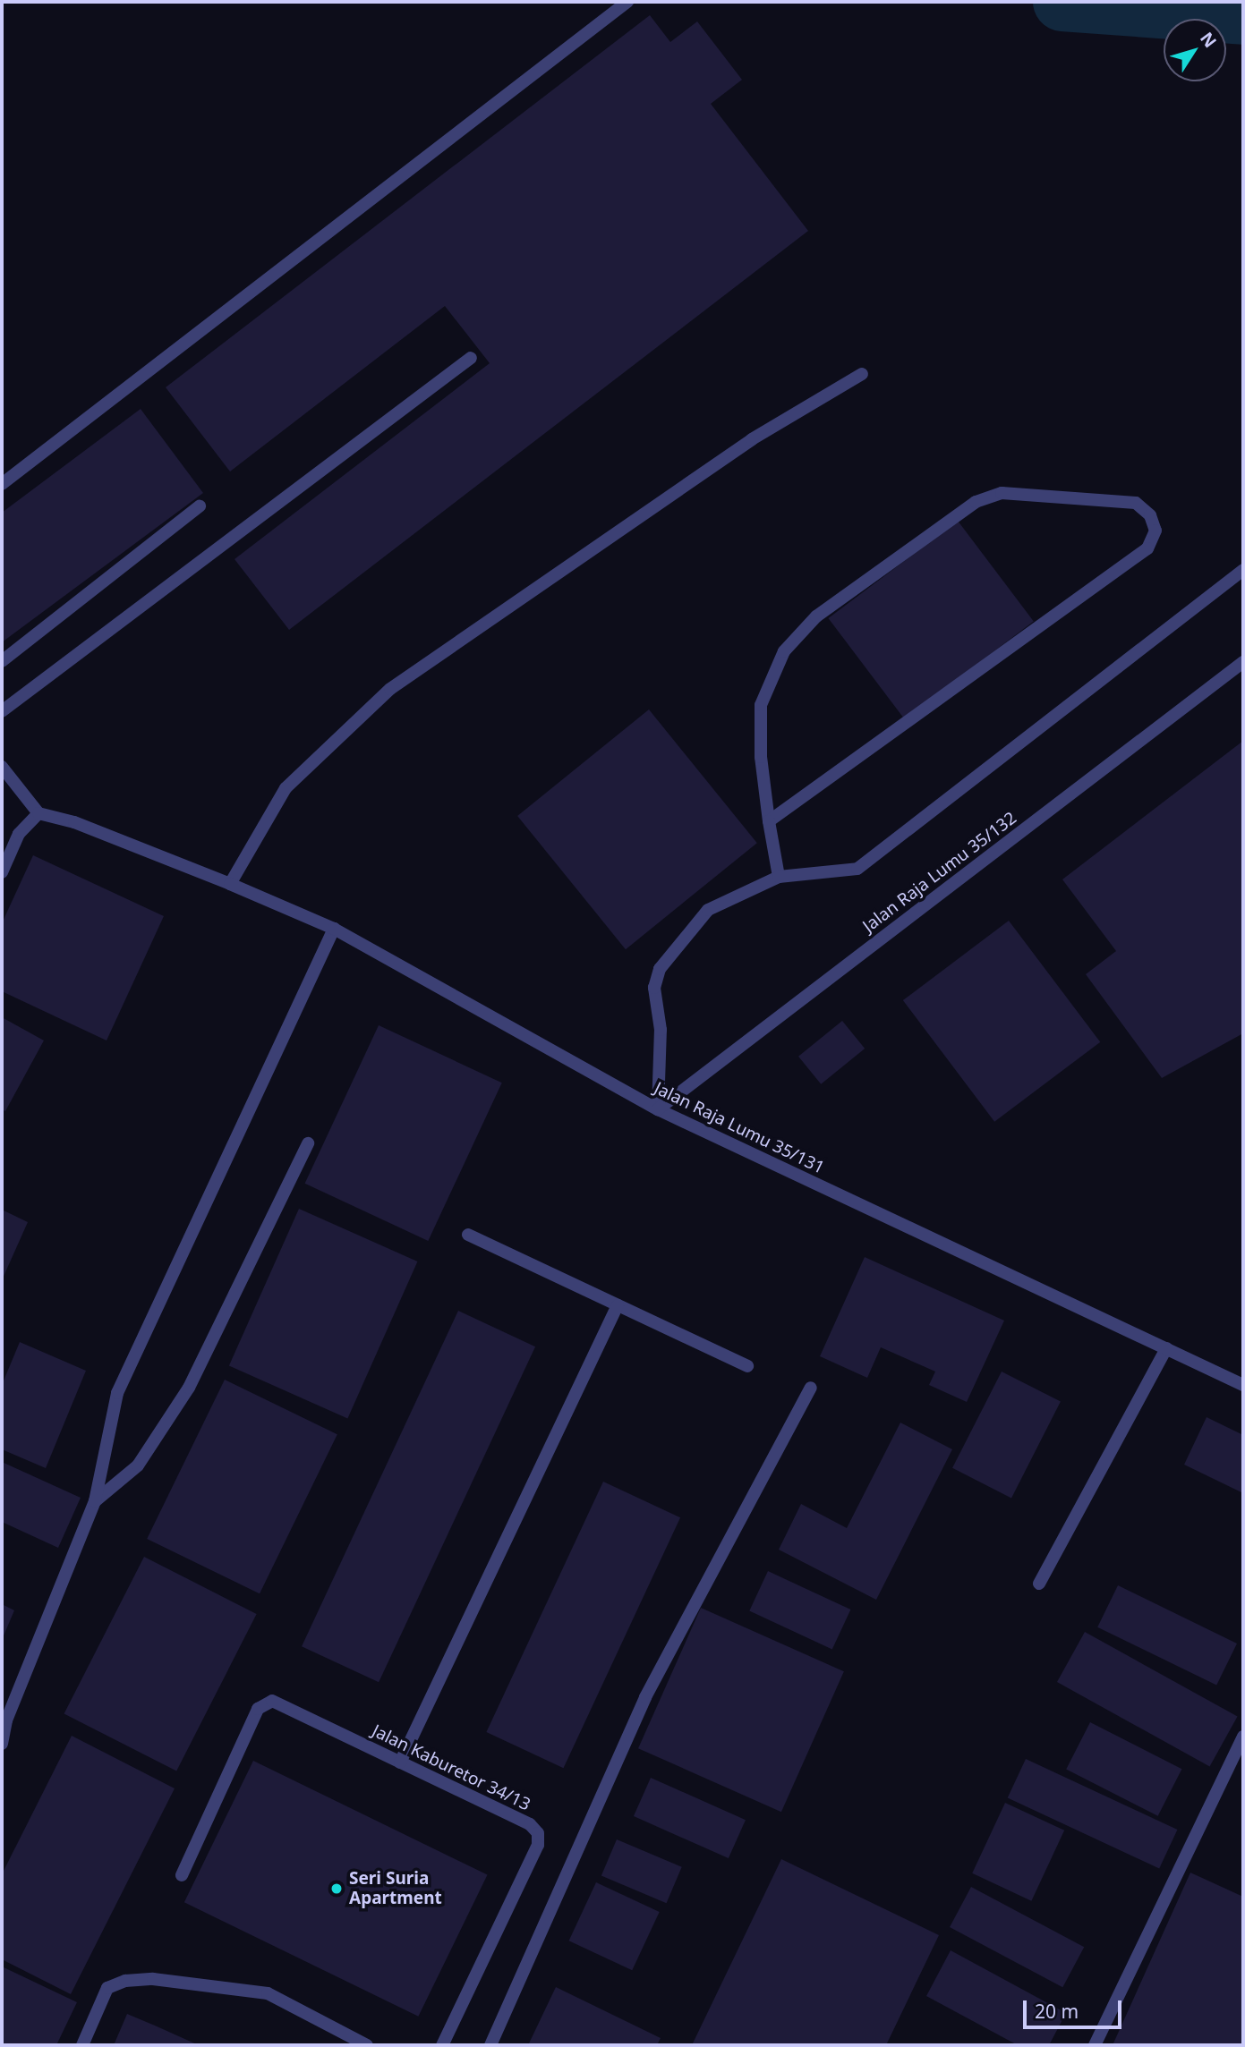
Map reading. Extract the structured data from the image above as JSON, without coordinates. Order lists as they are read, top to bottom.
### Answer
{
  "streets": {
    "street": ["Jalan Raja Lumu 35/132", "Jalan Raja Lumu 35/131", "Jalan Kaburetor 34/13"]
  },
  "crossings": [
    ["Jalan Raja Lumu 35/132", "Jalan Raja Lumu 35/131"]
  ],
  "places": ["Seri Suria Apartment"],
  "scale_bar": "20 m",
  "north": "top right"
}
